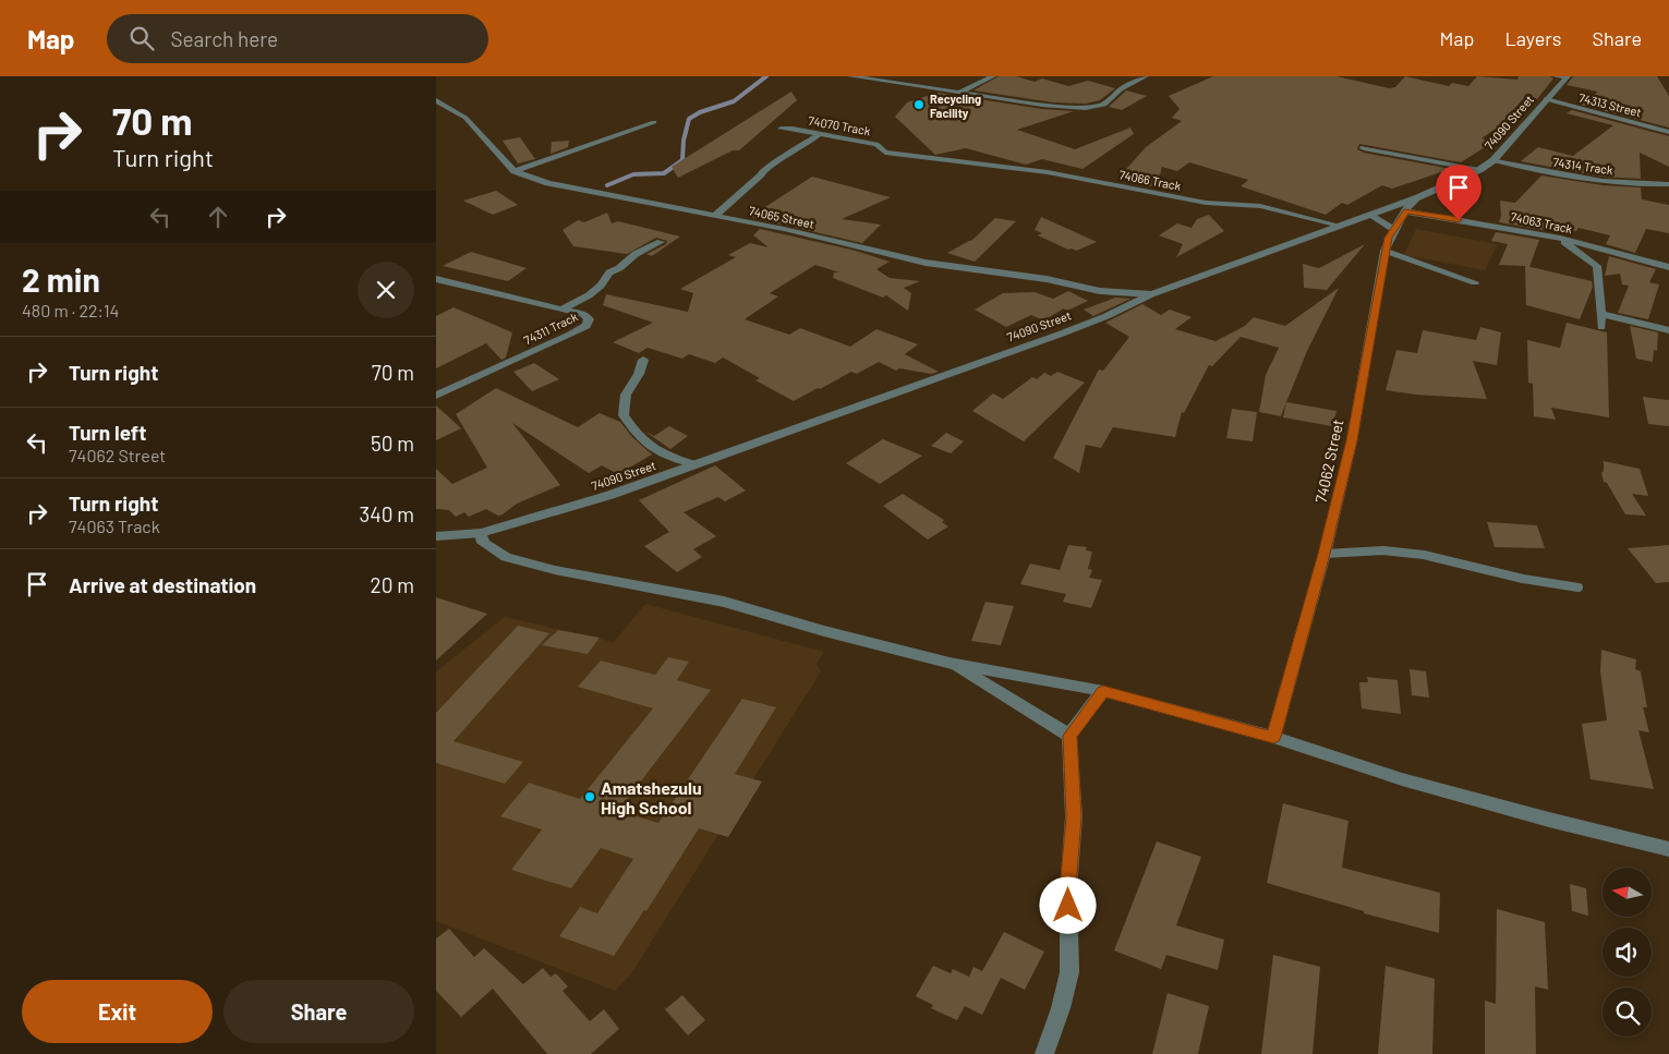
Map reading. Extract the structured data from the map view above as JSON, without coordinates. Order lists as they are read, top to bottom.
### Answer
{
  "streets": {
    "street": [
      "74313 Street",
      "74090 Street",
      "74070 Track",
      "74314 Track",
      "74066 Track",
      "74065 Street",
      "74063 Track",
      "74311 Track",
      "74062 Street"
    ]
  },
  "crossings": [
    ["74313 Street", "74090 Street"],
    ["74090 Street", "74314 Track"],
    ["74090 Street", "74066 Track"],
    ["74090 Street", "74065 Street"],
    ["74090 Street", "74062 Street"],
    ["74070 Track", "74066 Track"],
    ["74063 Track", "74062 Street"]
  ],
  "places": ["Recycling Facility", "Amatshezulu High School"],
  "north": "left",
  "page": {
    "header": "Map",
    "search": "Search here",
    "nav": ["Map", "Layers", "Share"],
    "turn": ["70 m", "Turn right"],
    "heading": ["2 min", "480 m · 22:14"],
    "list": [
      {
        "name": "Turn right",
        "value": "70 m"
      },
      {
        "name": "Turn left",
        "note": "74062 Street",
        "value": "50 m"
      },
      {
        "name": "Turn right",
        "note": "74063 Track",
        "value": "340 m"
      },
      {
        "name": "Arrive at destination",
        "value": "20 m"
      }
    ],
    "buttons": ["Exit", "Share"]
  }
}
